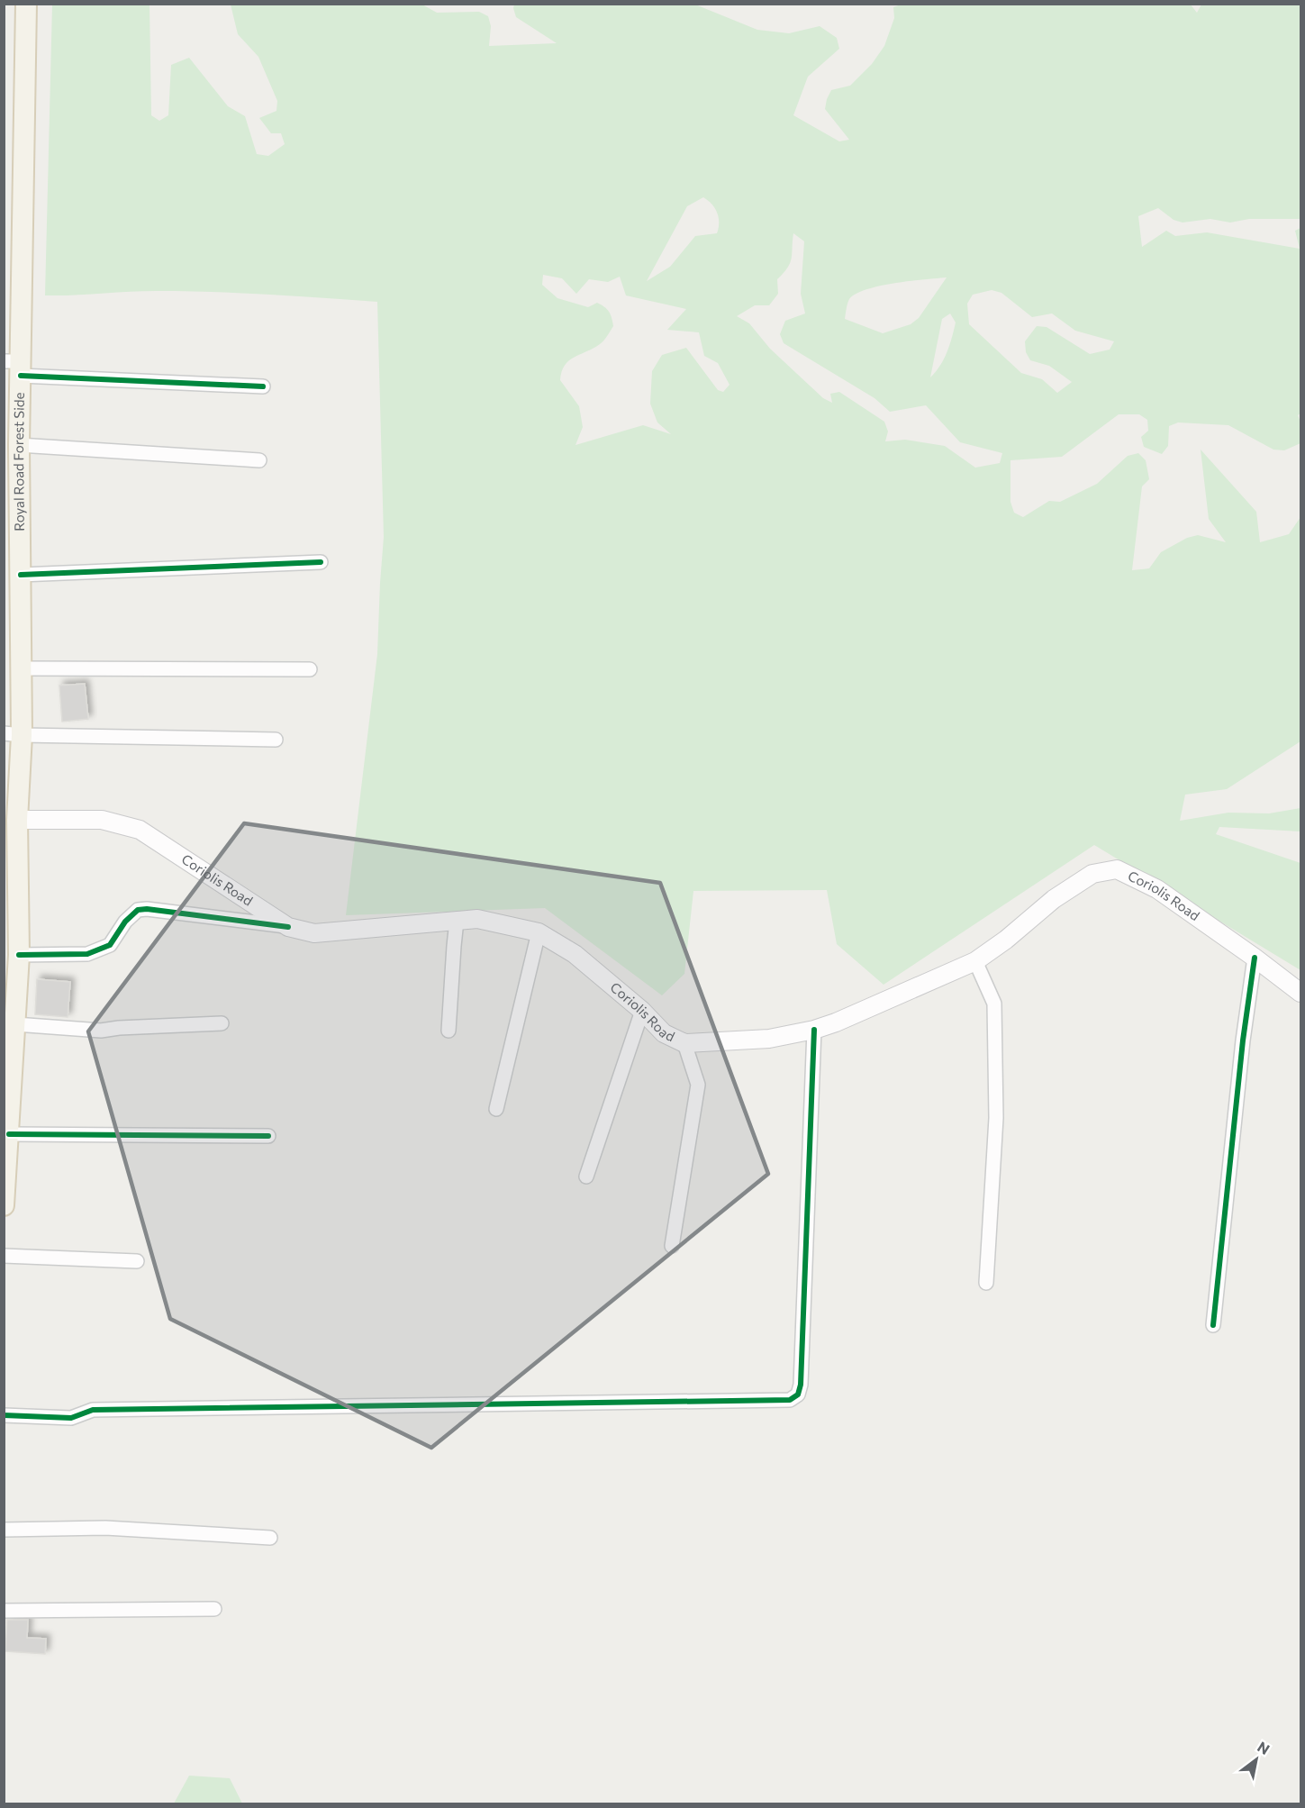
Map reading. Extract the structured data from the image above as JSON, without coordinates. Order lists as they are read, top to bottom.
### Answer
{
  "streets": {
    "main road": ["Royal Road Forest Side", "Coriolis Road"]
  },
  "crossings": [
    ["Royal Road Forest Side", "Coriolis Road"]
  ],
  "north": "top right"
}
